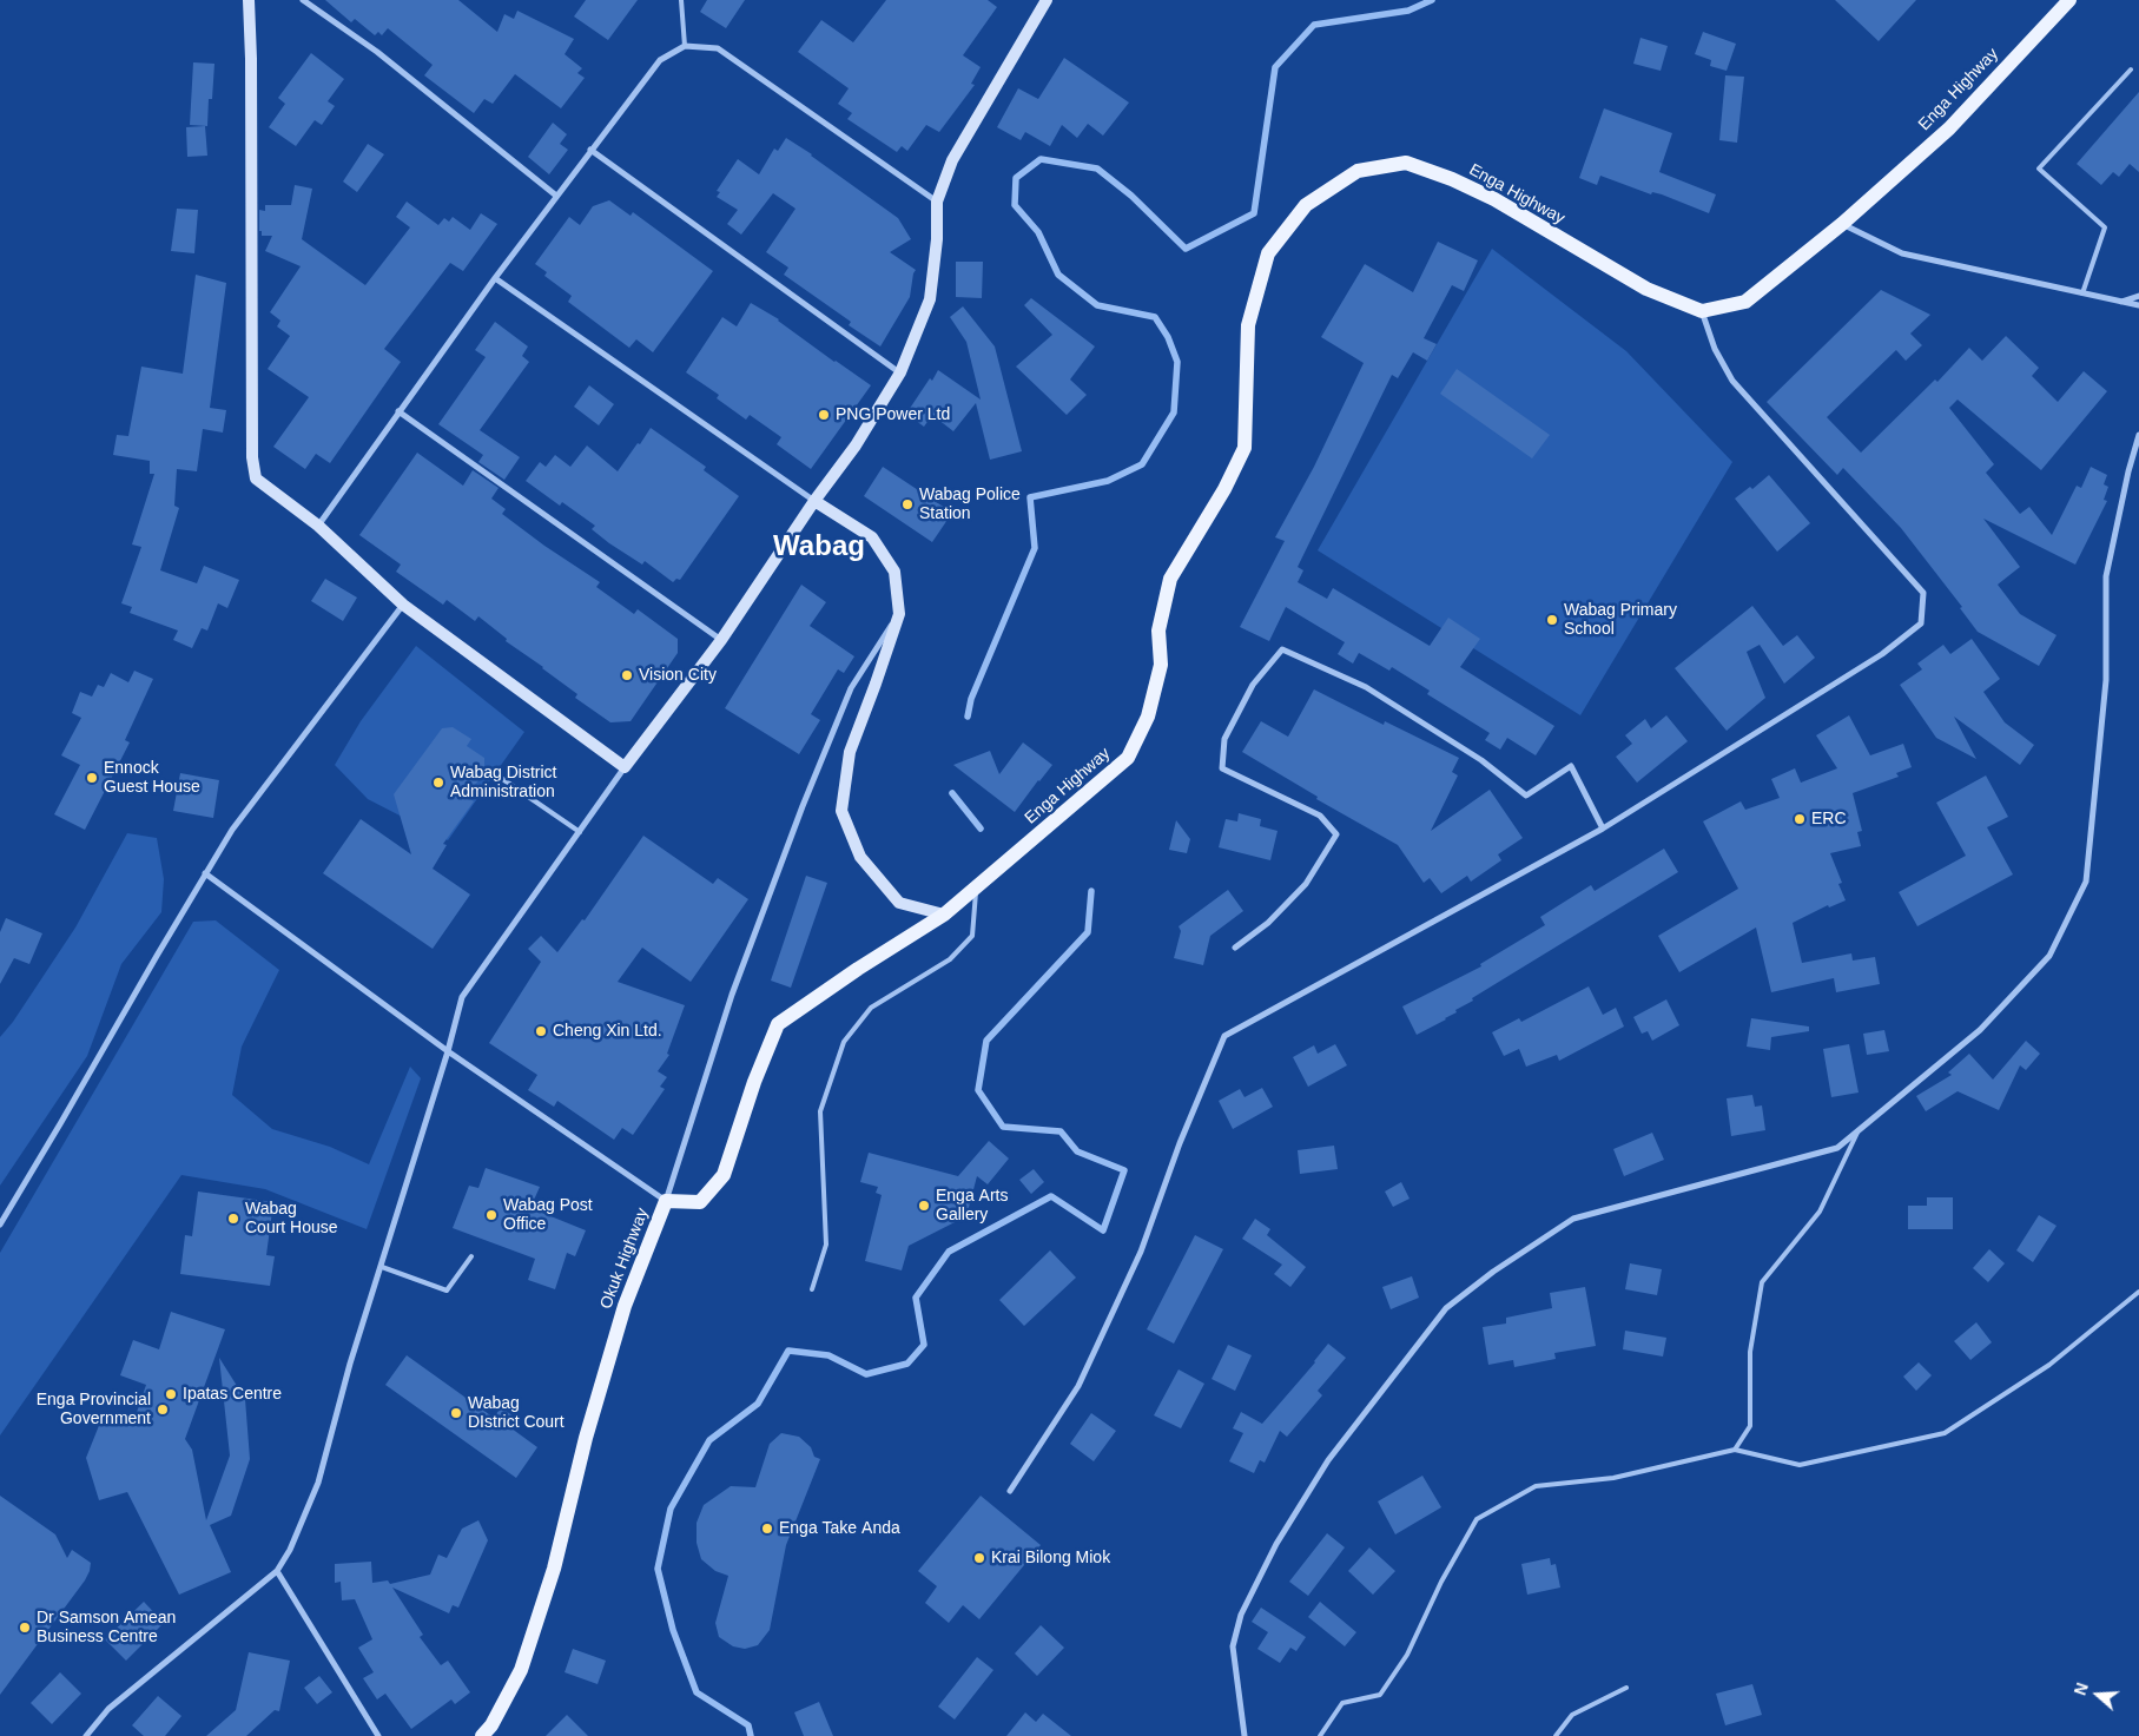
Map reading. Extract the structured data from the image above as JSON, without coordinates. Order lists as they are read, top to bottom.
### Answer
{
  "streets": {
    "main road": ["Enga Highway", "Okuk Highway"]
  },
  "crossings": [
    ["Enga Highway", "Okuk Highway"]
  ],
  "districts": ["Wabag"],
  "places": [
    "PNG Power Ltd",
    "Wabag Police Station",
    "Wabag Primary School",
    "Vision City",
    "Ennock Guest House",
    "Wabag District Administration",
    "ERC",
    "Cheng Xin Ltd.",
    "Enga Arts Gallery",
    "Wabag Post Office",
    "Wabag Court House",
    "Ipatas Centre",
    "Enga Provincial Government",
    "Wabag DIstrict Court",
    "Enga Take Anda",
    "Krai Bilong Miok",
    "Dr Samson Amean Business Centre"
  ],
  "north": "left"
}
